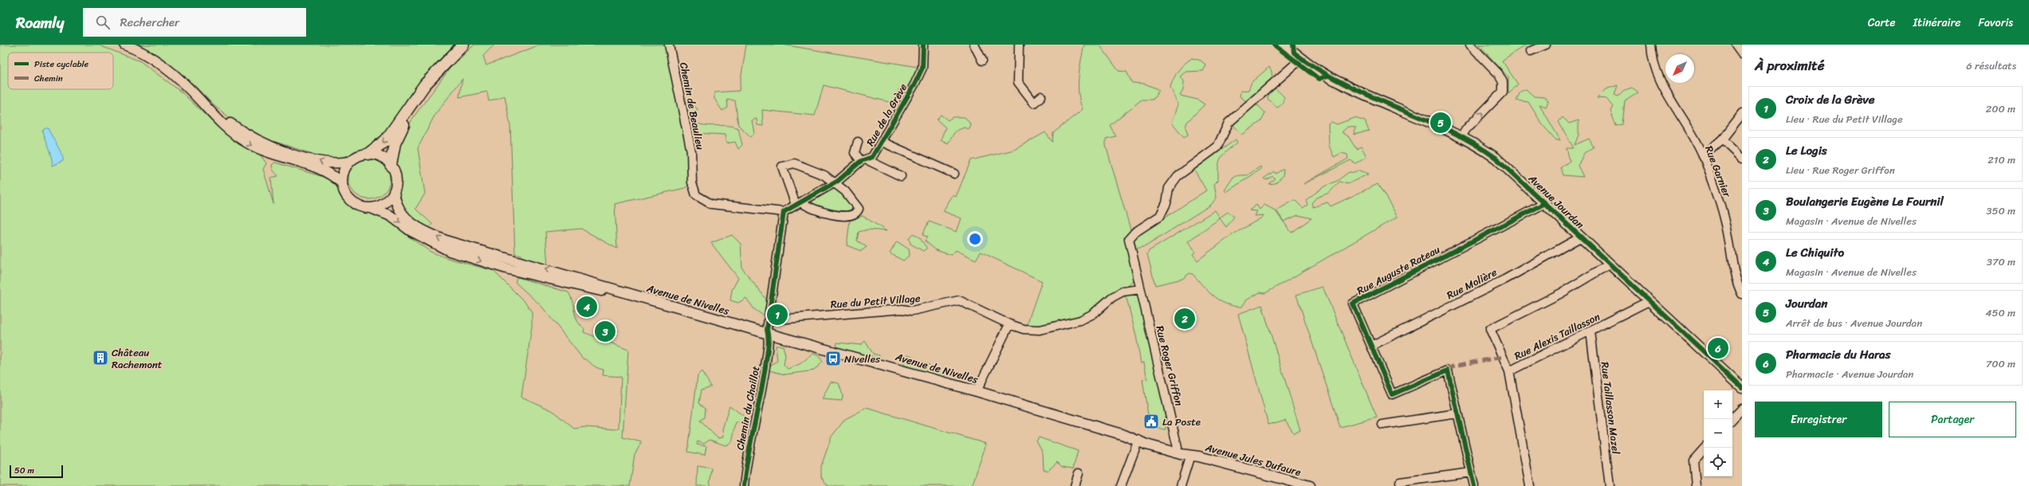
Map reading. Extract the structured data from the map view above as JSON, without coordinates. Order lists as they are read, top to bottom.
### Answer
{
  "streets": {
    "main road": ["Avenue Jourdan", "Avenue de Nivelles", "Avenue Jules Dufaure"],
    "street": [
      "Chemin de Beaulieu",
      "Rue de la Grève",
      "Rue Garnier",
      "Rue Auguste Rateau",
      "Rue Molière",
      "Rue du Petit Village",
      "Rue Alexis Taillasson",
      "Rue Roger Griffon",
      "Chemin du Chaillot",
      "Rue Taillasson Mazel"
    ]
  },
  "crossings": [
    ["Chemin de Beaulieu", "Rue de la Grève"],
    ["Avenue Jourdan", "Rue Auguste Rateau"],
    ["Avenue Jourdan", "Rue Molière"],
    ["Avenue Jourdan", "Rue Alexis Taillasson"],
    ["Avenue Jourdan", "Rue Roger Griffon"],
    ["Rue Auguste Rateau", "Rue Molière"],
    ["Avenue de Nivelles", "Rue Roger Griffon"],
    ["Avenue de Nivelles", "Chemin du Chaillot"],
    ["Avenue de Nivelles", "Avenue Jules Dufaure"],
    ["Rue du Petit Village", "Rue Roger Griffon"],
    ["Rue Alexis Taillasson", "Rue Taillasson Mazel"]
  ],
  "places": {
    "building": ["Château Rachemont"],
    "bus stop": ["Nivelles"],
    "public building": ["La Poste"]
  },
  "legend": ["Piste cyclable", "Chemin"],
  "scale_bar": "50 m",
  "north": "bottom left",
  "page": {
    "header": "Roamly",
    "search": "Rechercher",
    "nav": ["Carte", "Itinéraire", "Favoris"],
    "heading": ["À proximité", "6 résultats"],
    "list": [
      {
        "mark": "1",
        "name": "Croix de la Grève",
        "note": "Lieu · Rue du Petit Village",
        "value": "200 m"
      },
      {
        "mark": "2",
        "name": "Le Logis",
        "note": "Lieu · Rue Roger Griffon",
        "value": "210 m"
      },
      {
        "mark": "3",
        "name": "Boulangerie Eugène Le Fournil",
        "note": "Magasin · Avenue de Nivelles",
        "value": "350 m"
      },
      {
        "mark": "4",
        "name": "Le Chiquito",
        "note": "Magasin · Avenue de Nivelles",
        "value": "370 m"
      },
      {
        "mark": "5",
        "name": "Jourdan",
        "note": "Arrêt de bus · Avenue Jourdan",
        "value": "450 m"
      },
      {
        "mark": "6",
        "name": "Pharmacie du Haras",
        "note": "Pharmacie · Avenue Jourdan",
        "value": "700 m"
      }
    ],
    "pins": [
      "5",
      "4",
      "1",
      "2",
      "3",
      "6"
    ],
    "map_buttons": ["+", "−"],
    "buttons": ["Enregistrer", "Partager"],
    "scale": "50 m"
  }
}
